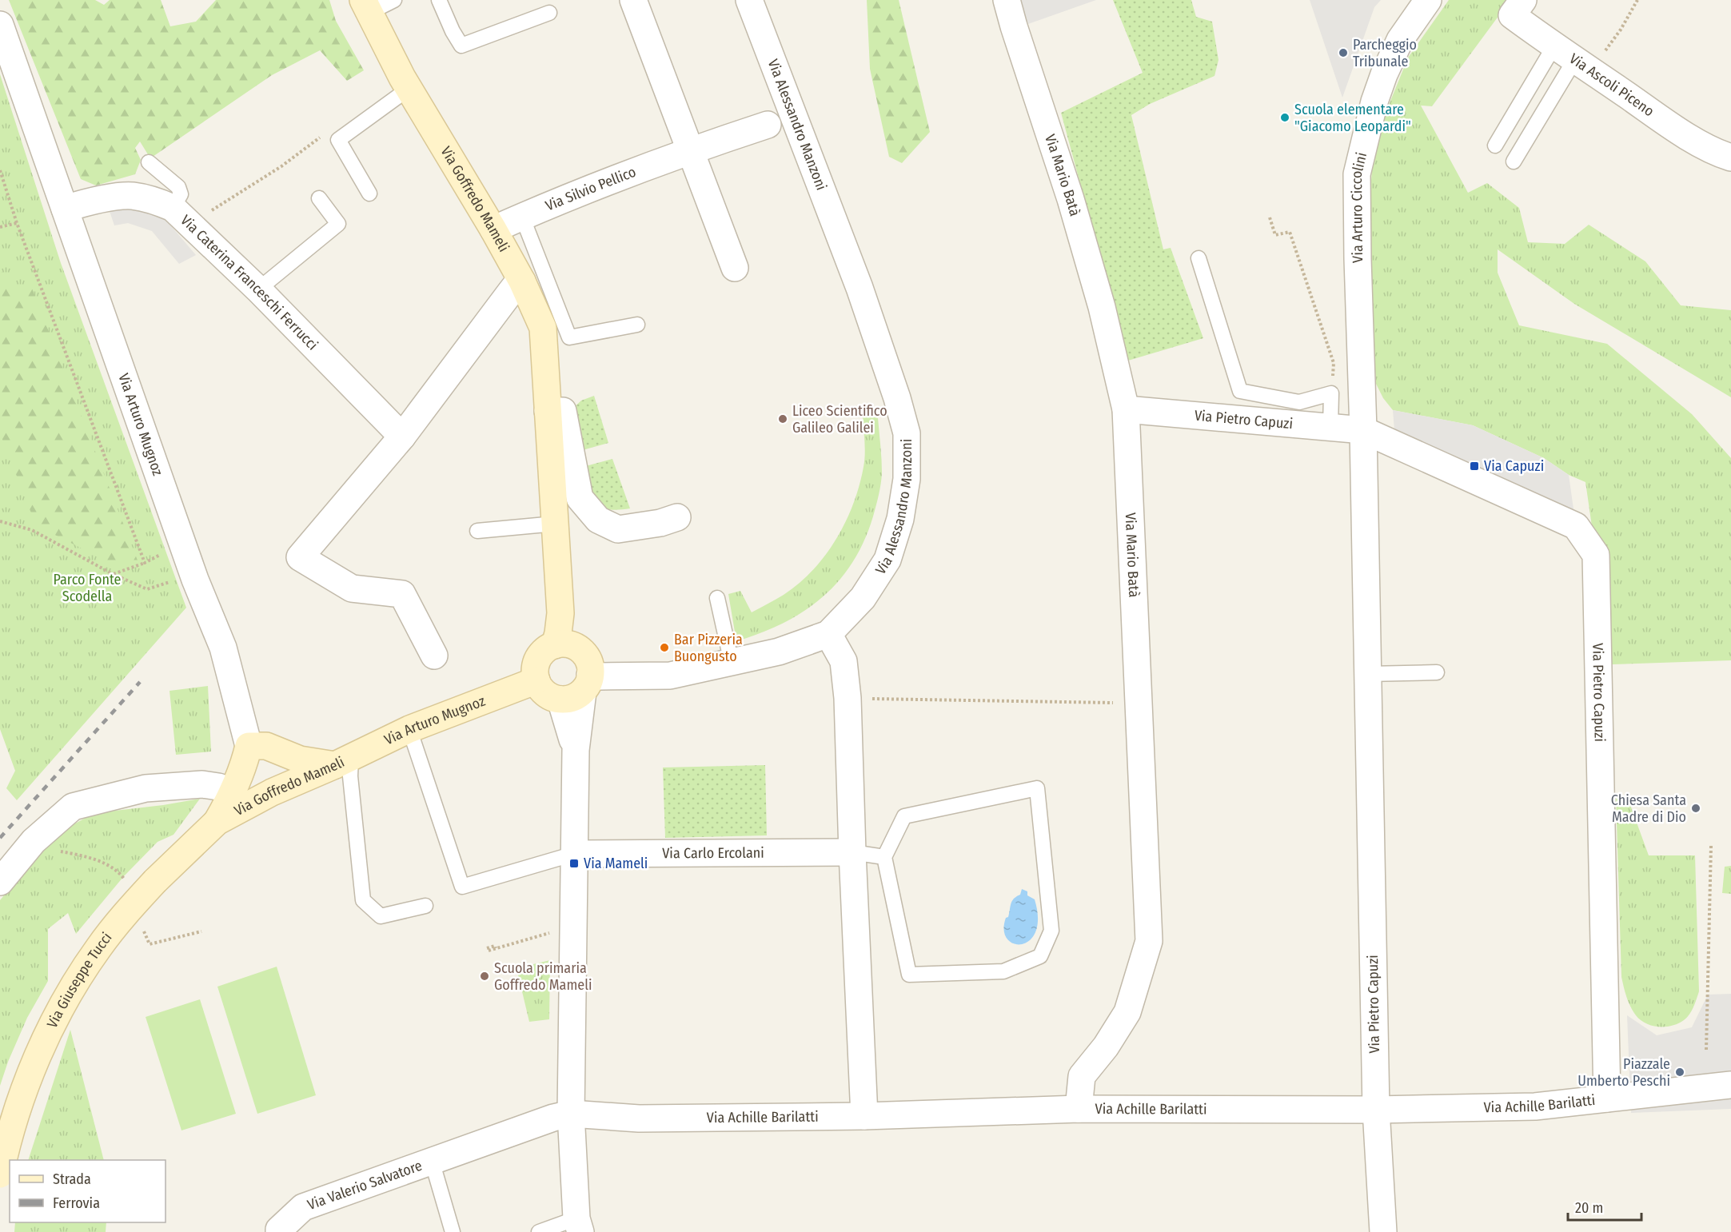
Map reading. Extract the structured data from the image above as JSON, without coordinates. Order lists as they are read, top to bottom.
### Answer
{
  "streets": {
    "main road": ["Via Goffredo Mameli", "Via Arturo Mugnoz", "Via Giuseppe Tucci"],
    "street": [
      "Via Ascoli Piceno",
      "Via Alessandro Manzoni",
      "Via Mario Batà",
      "Via Silvio Pellico",
      "Via Arturo Ciccolini",
      "Via Caterina Franceschi Ferrucci",
      "Via Pietro Capuzi",
      "Via Carlo Ercolani",
      "Via Achille Barilatti",
      "Via Valerio Salvatore"
    ]
  },
  "crossings": [
    ["Via Alessandro Manzoni", "Via Goffredo Mameli"],
    ["Via Alessandro Manzoni", "Via Arturo Mugnoz"],
    ["Via Mario Batà", "Via Pietro Capuzi"],
    ["Via Mario Batà", "Via Achille Barilatti"],
    ["Via Silvio Pellico", "Via Goffredo Mameli"],
    ["Via Goffredo Mameli", "Via Arturo Mugnoz"],
    ["Via Goffredo Mameli", "Via Giuseppe Tucci"],
    ["Via Arturo Ciccolini", "Via Pietro Capuzi"],
    ["Via Caterina Franceschi Ferrucci", "Via Arturo Mugnoz"],
    ["Via Pietro Capuzi", "Via Achille Barilatti"],
    ["Via Arturo Mugnoz", "Via Giuseppe Tucci"],
    ["Via Achille Barilatti", "Via Valerio Salvatore"]
  ],
  "parks": ["Parco Fonte Scodella"],
  "places": {
    "other": [
      "Parcheggio Tribunale",
      "Scuola elementare \"Giacomo Leopardi\"",
      "Liceo Scientifico Galileo Galilei",
      "Bar Pizzeria Buongusto",
      "Chiesa Santa Madre di Dio",
      "Scuola primaria Goffredo Mameli",
      "Piazzale Umberto Peschi"
    ],
    "transit": ["Via Capuzi", "Via Mameli"]
  },
  "legend": ["Strada", "Ferrovia"],
  "scale_bar": "20 m"
}
